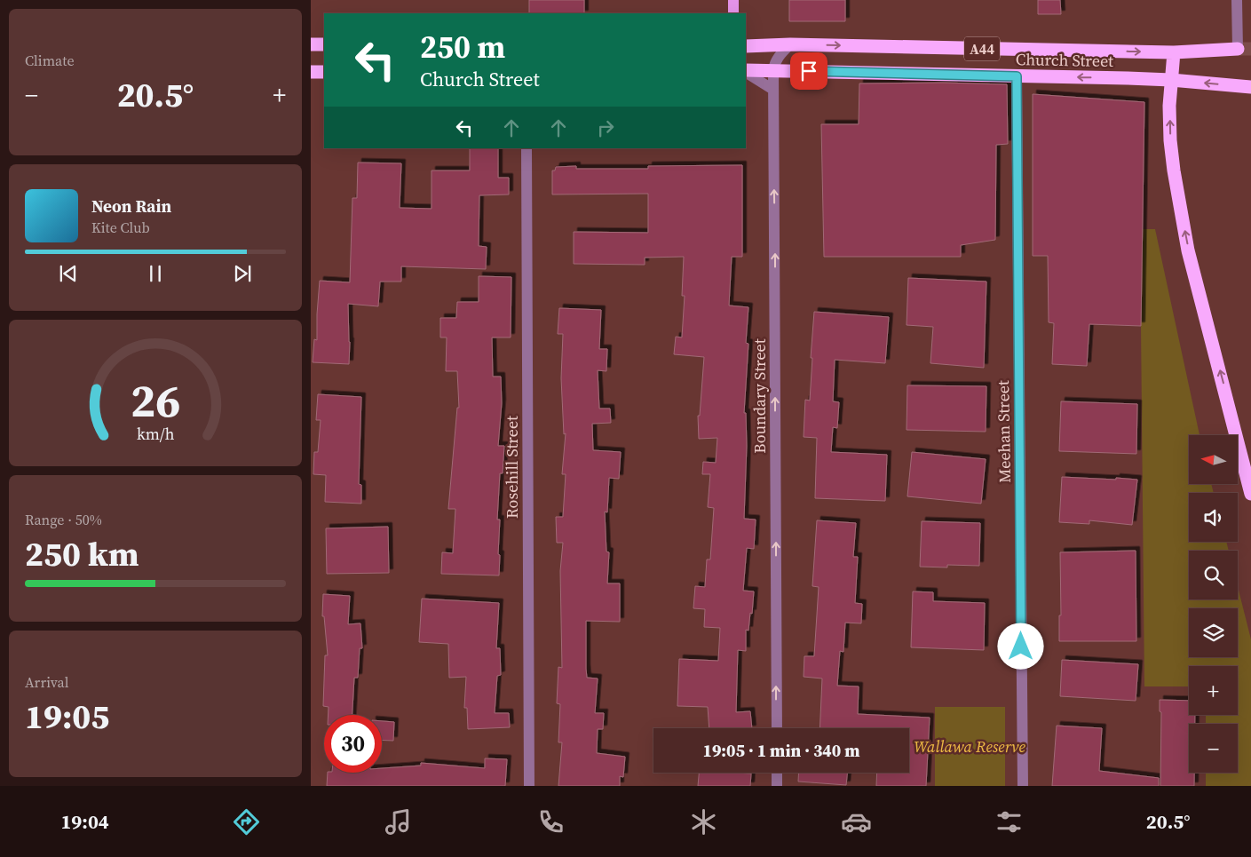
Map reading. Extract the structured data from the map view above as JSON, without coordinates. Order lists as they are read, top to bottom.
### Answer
{
  "streets": {
    "highway": ["A44", "Church Street"],
    "street": ["Boundary Street", "Meehan Street", "Rosehill Street"]
  },
  "crossings": [
    ["Church Street", "Boundary Street"],
    ["Church Street", "Meehan Street"]
  ],
  "one_way": ["Boundary Street"],
  "parks": ["Wallawa Reserve"],
  "north": "left",
  "page": {
    "tile": [
      "Climate",
      ["Range · 50%", "250 km"],
      ["Arrival", "19:05"]
    ],
    "turn": ["250 m", "Church Street"],
    "heat": ["−", "20.5°", "+"],
    "song": ["Neon Rain", "Kite Club"],
    "map_buttons": ["+", "−"],
    "limit": "30",
    "trip": "19:05 · 1 min · 340 m",
    "tabs": ["19:04", "20.5°"],
    "gauge": ["26", "km/h"]
  }
}
